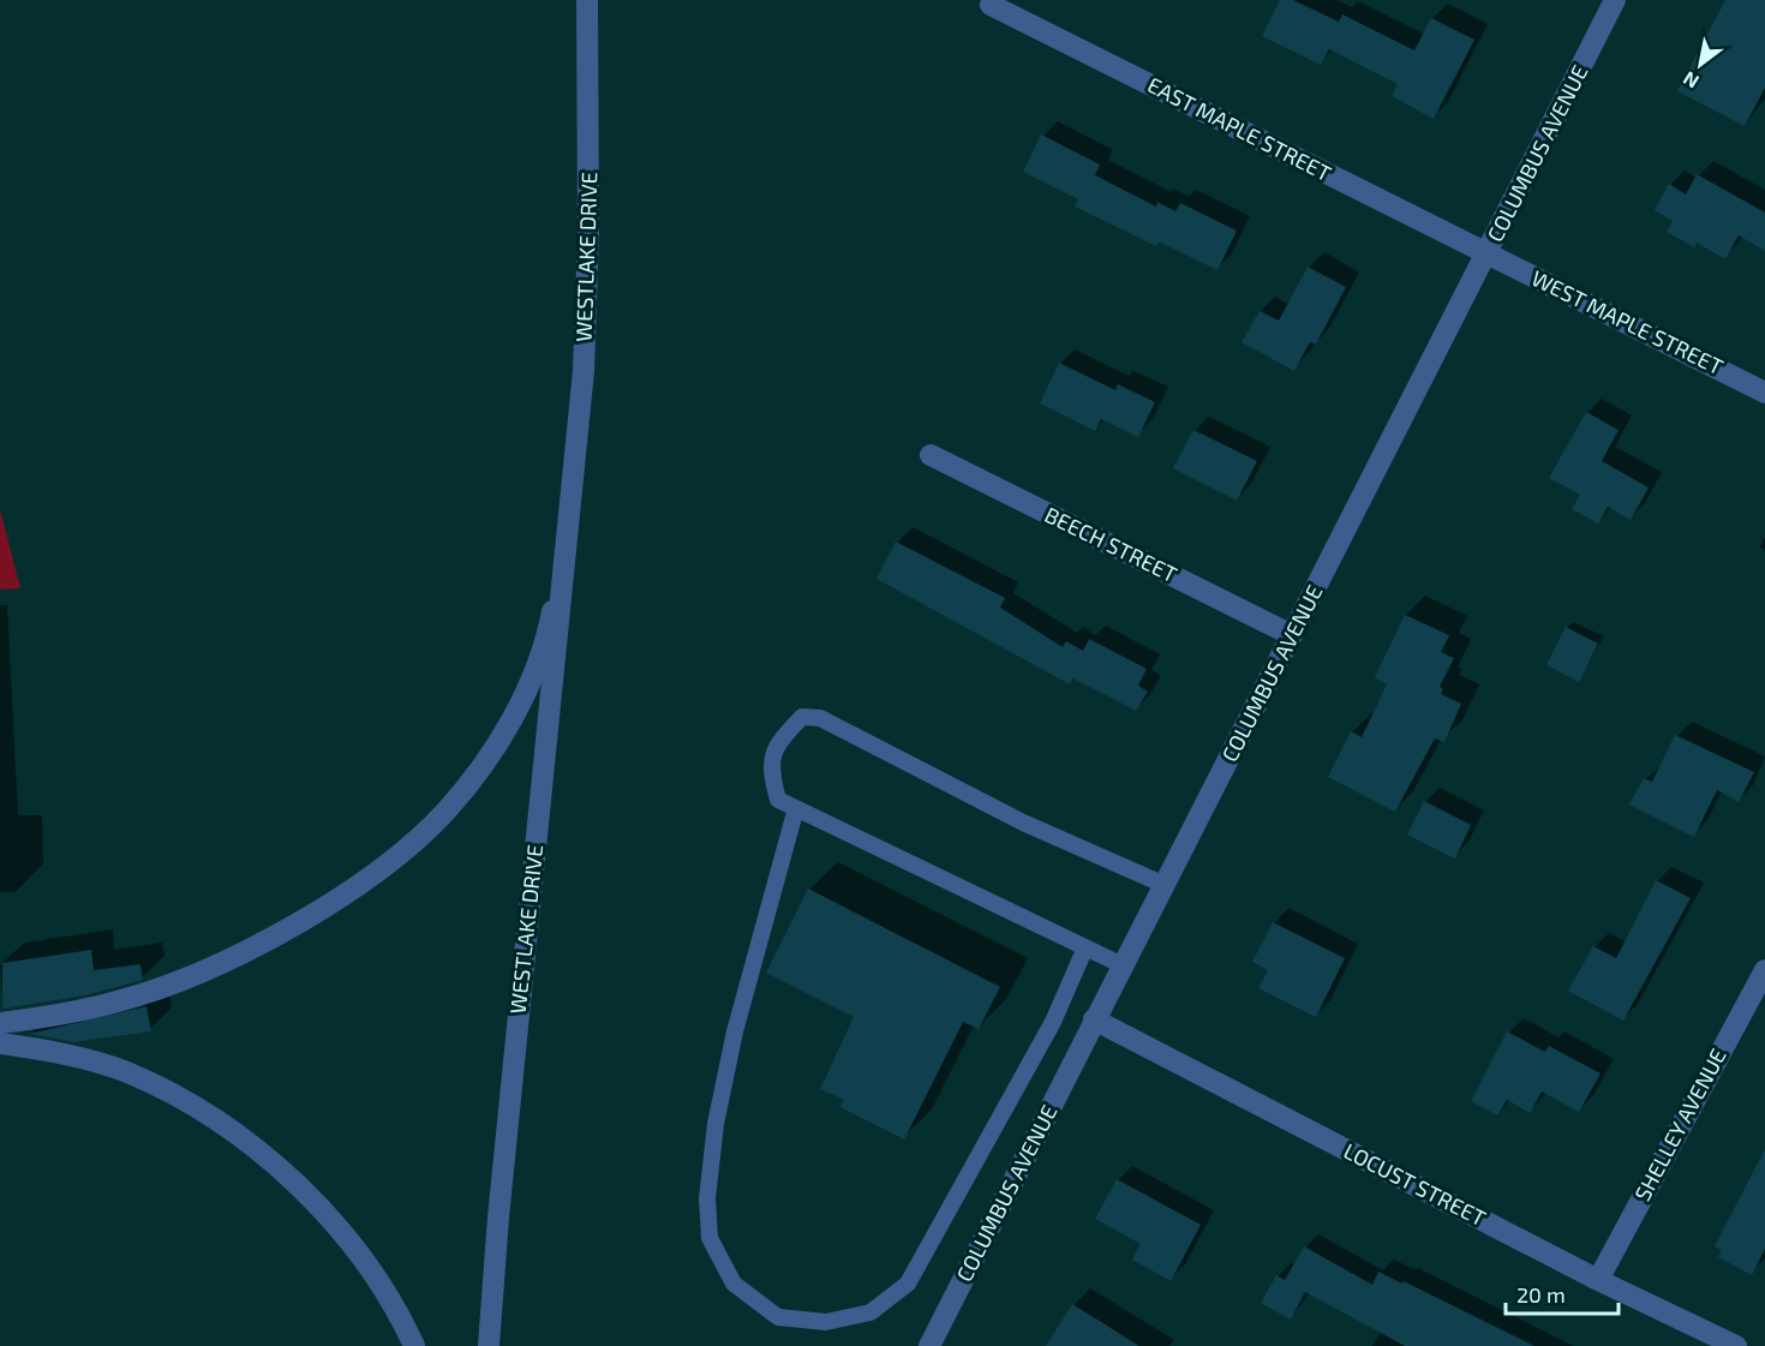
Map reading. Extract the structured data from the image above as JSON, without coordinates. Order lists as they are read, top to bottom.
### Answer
{
  "streets": {
    "street": [
      "EAST MAPLE STREET",
      "COLUMBUS AVENUE",
      "WESTLAKE DRIVE",
      "WEST MAPLE STREET",
      "BEECH STREET",
      "SHELLEY AVENUE",
      "LOCUST STREET"
    ]
  },
  "crossings": [
    ["EAST MAPLE STREET", "COLUMBUS AVENUE"],
    ["EAST MAPLE STREET", "WEST MAPLE STREET"],
    ["COLUMBUS AVENUE", "WEST MAPLE STREET"],
    ["COLUMBUS AVENUE", "BEECH STREET"],
    ["COLUMBUS AVENUE", "LOCUST STREET"],
    ["SHELLEY AVENUE", "LOCUST STREET"]
  ],
  "scale_bar": "20 m",
  "north": "bottom left"
}
